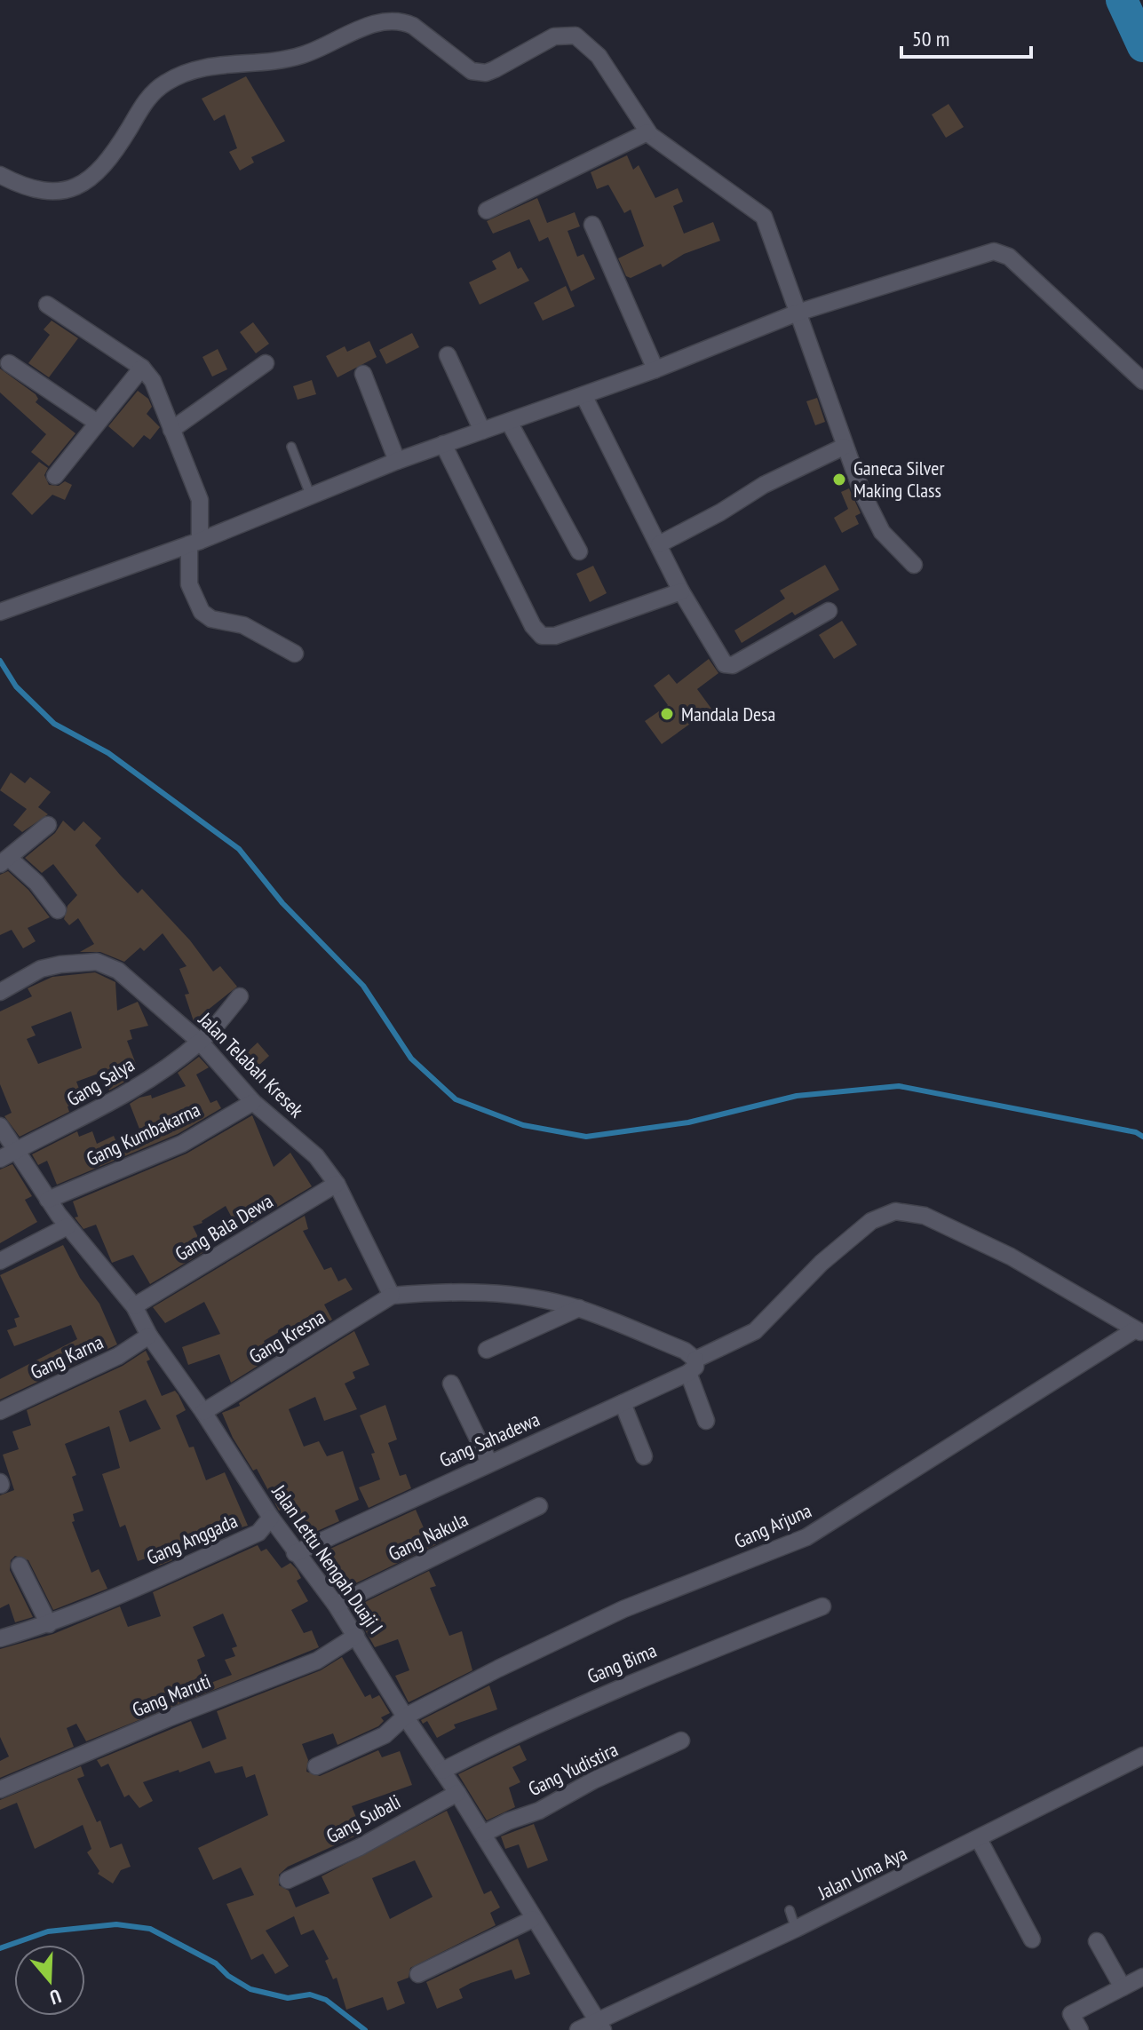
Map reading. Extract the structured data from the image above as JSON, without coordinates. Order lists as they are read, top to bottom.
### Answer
{
  "streets": {
    "street": [
      "Jalan Telabah Kresek",
      "Gang Salya",
      "Gang Kumbakarna",
      "Gang Bala Dewa",
      "Gang Kresna",
      "Gang Karna",
      "Gang Sahadewa",
      "Gang Arjuna",
      "Gang Nakula",
      "Gang Anggada",
      "Jalan Lettu Nengah Duaji I",
      "Gang Bima",
      "Gang Maruti",
      "Gang Yudistira",
      "Gang Subali",
      "Jalan Uma Aya"
    ]
  },
  "crossings": [
    ["Jalan Telabah Kresek", "Gang Salya"],
    ["Jalan Telabah Kresek", "Gang Kumbakarna"],
    ["Jalan Telabah Kresek", "Gang Bala Dewa"],
    ["Jalan Telabah Kresek", "Gang Kresna"],
    ["Gang Salya", "Jalan Lettu Nengah Duaji I"],
    ["Gang Kumbakarna", "Jalan Lettu Nengah Duaji I"],
    ["Gang Bala Dewa", "Jalan Lettu Nengah Duaji I"],
    ["Gang Kresna", "Jalan Lettu Nengah Duaji I"],
    ["Gang Karna", "Jalan Lettu Nengah Duaji I"],
    ["Gang Sahadewa", "Gang Arjuna"],
    ["Gang Sahadewa", "Jalan Lettu Nengah Duaji I"],
    ["Gang Arjuna", "Jalan Lettu Nengah Duaji I"],
    ["Gang Nakula", "Jalan Lettu Nengah Duaji I"],
    ["Gang Anggada", "Jalan Lettu Nengah Duaji I"],
    ["Jalan Lettu Nengah Duaji I", "Gang Bima"],
    ["Jalan Lettu Nengah Duaji I", "Gang Maruti"],
    ["Jalan Lettu Nengah Duaji I", "Gang Yudistira"],
    ["Jalan Lettu Nengah Duaji I", "Gang Subali"],
    ["Jalan Lettu Nengah Duaji I", "Jalan Uma Aya"]
  ],
  "places": ["Ganeca Silver Making Class", "Mandala Desa"],
  "scale_bar": "50 m",
  "north": "bottom"
}
